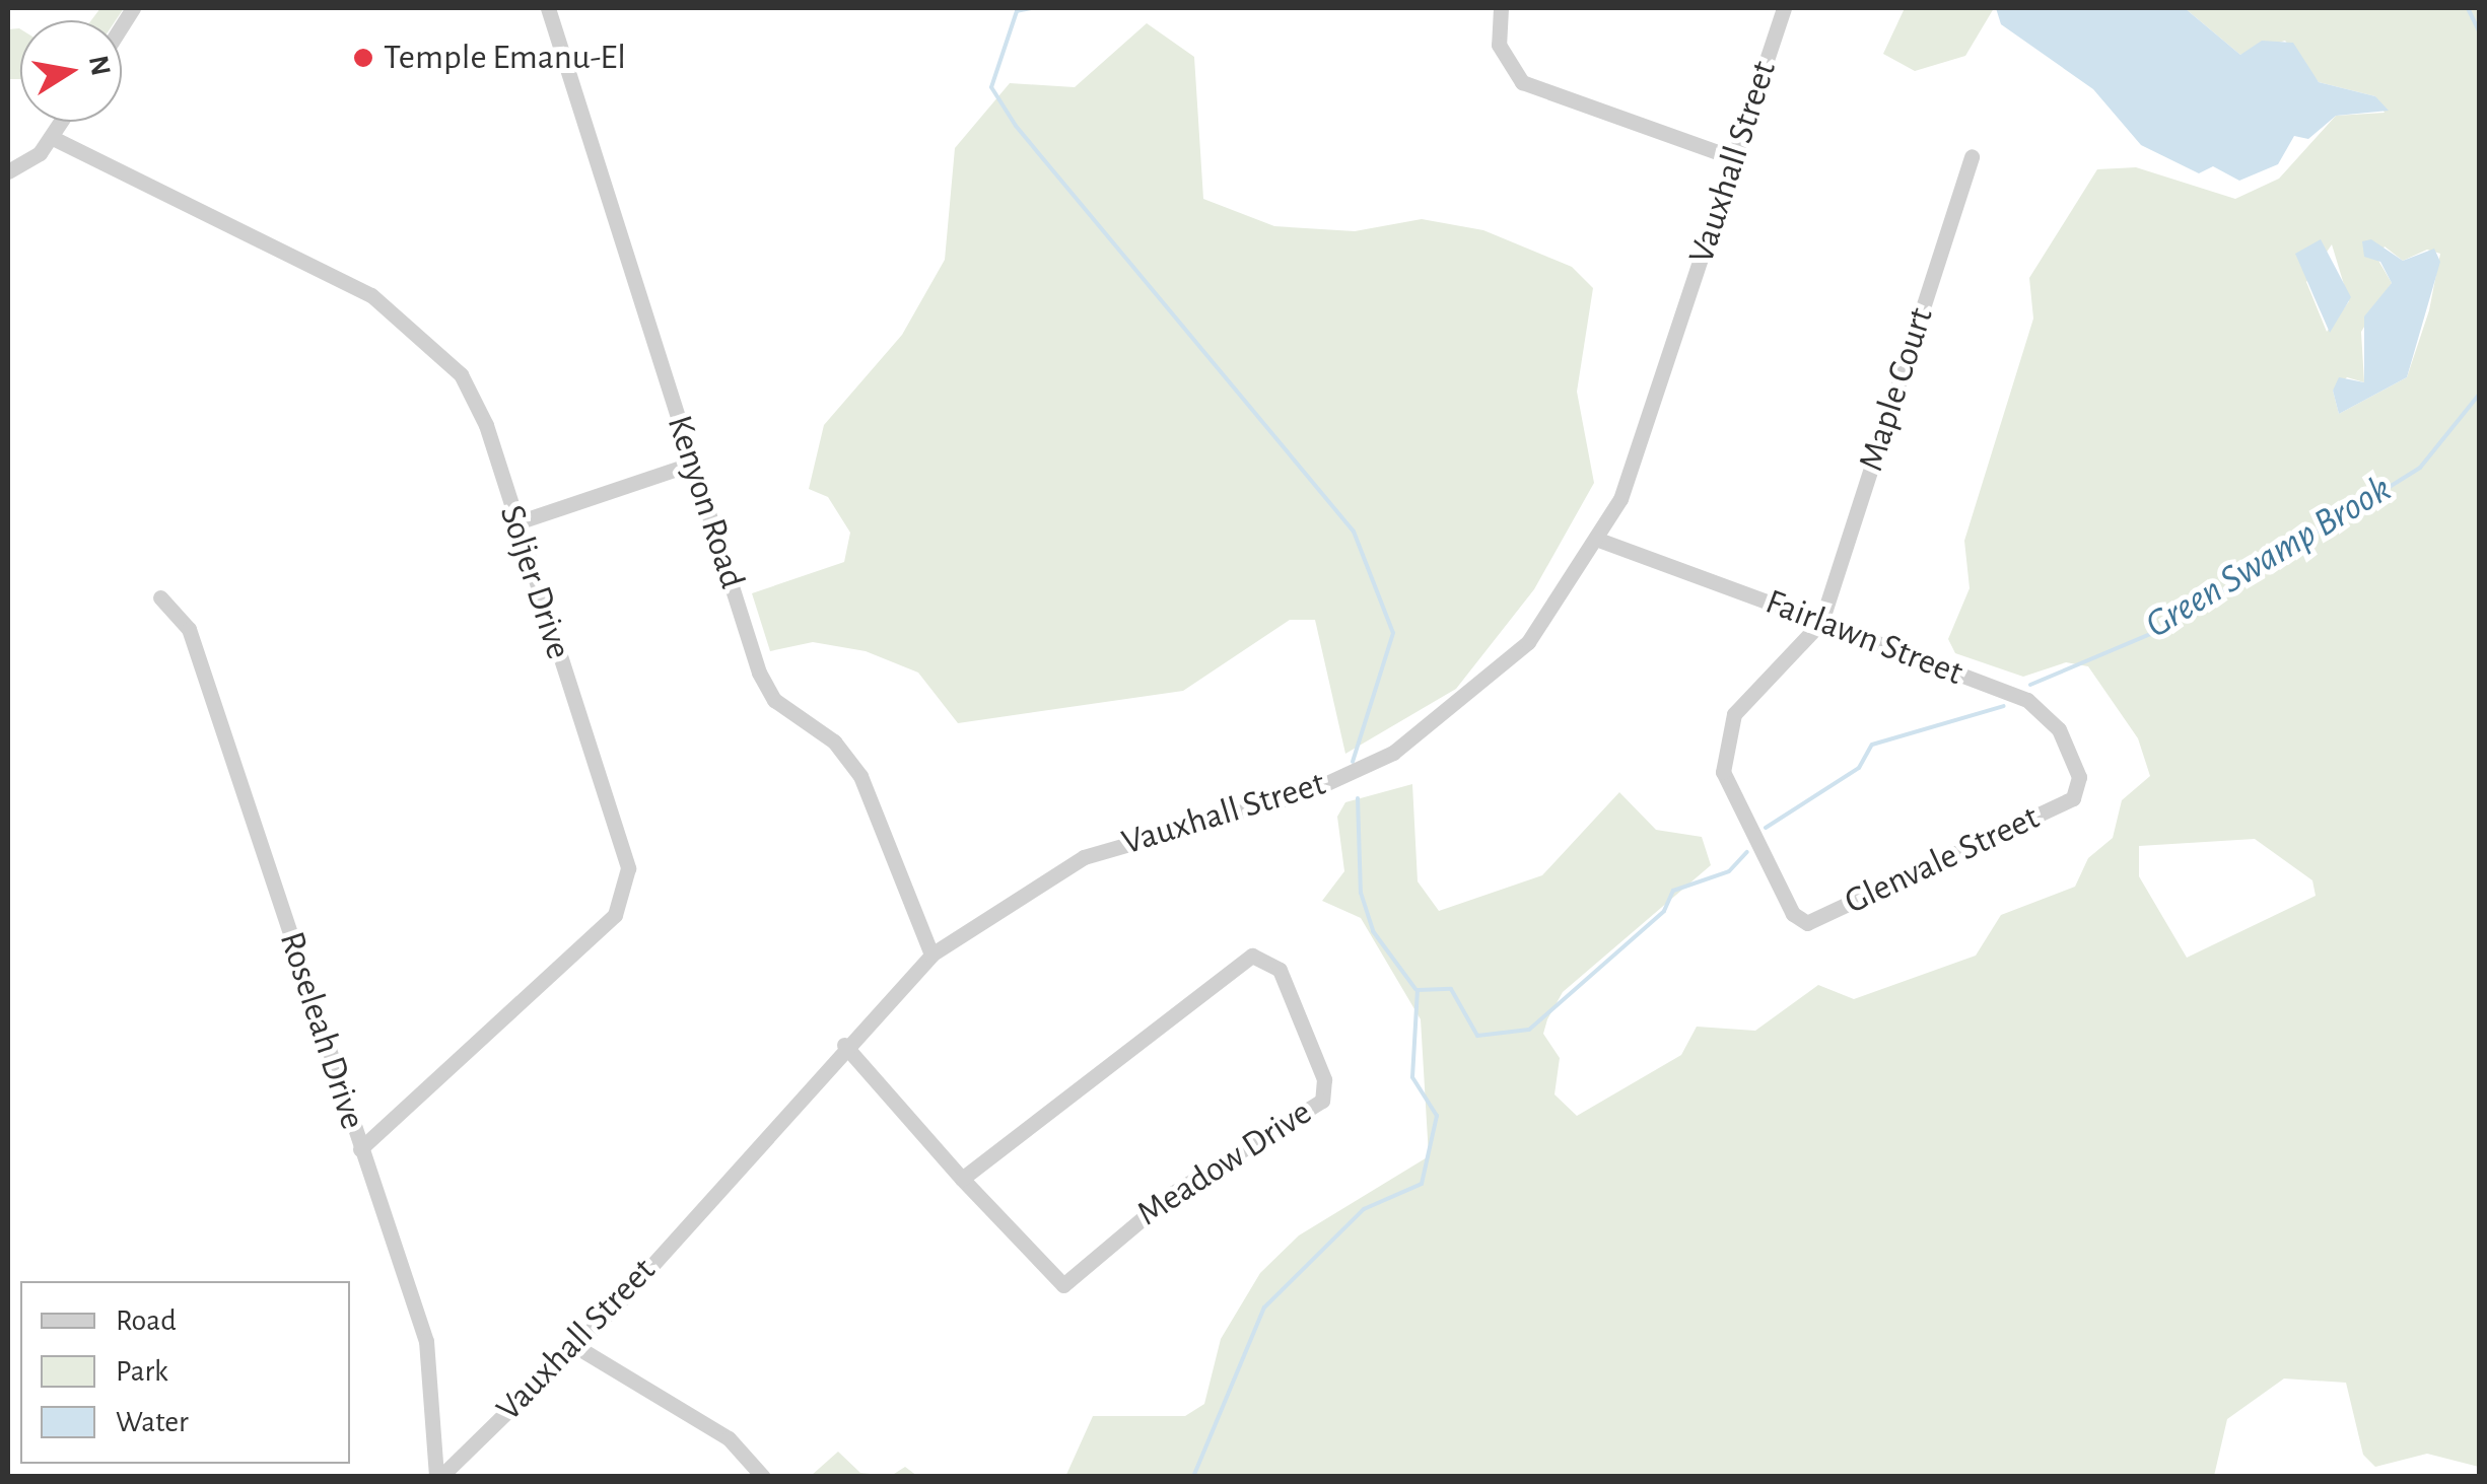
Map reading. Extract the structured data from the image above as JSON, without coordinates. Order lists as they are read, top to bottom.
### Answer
{
  "streets": {
    "street": [
      "Vauxhall Street",
      "Maple Court",
      "Kenyon Road",
      "Soljer Drive",
      "Fairlawn Street",
      "Glenvale Street",
      "Roseleah Drive",
      "Meadow Drive"
    ]
  },
  "crossings": [
    ["Vauxhall Street", "Kenyon Road"],
    ["Vauxhall Street", "Fairlawn Street"],
    ["Vauxhall Street", "Roseleah Drive"],
    ["Vauxhall Street", "Meadow Drive"],
    ["Maple Court", "Fairlawn Street"],
    ["Maple Court", "Glenvale Street"],
    ["Soljer Drive", "Roseleah Drive"],
    ["Fairlawn Street", "Glenvale Street"]
  ],
  "water": ["Green Swamp Brook"],
  "places": ["Temple Emanu-El"],
  "legend": ["Road", "Park", "Water"],
  "north": "right"
}
